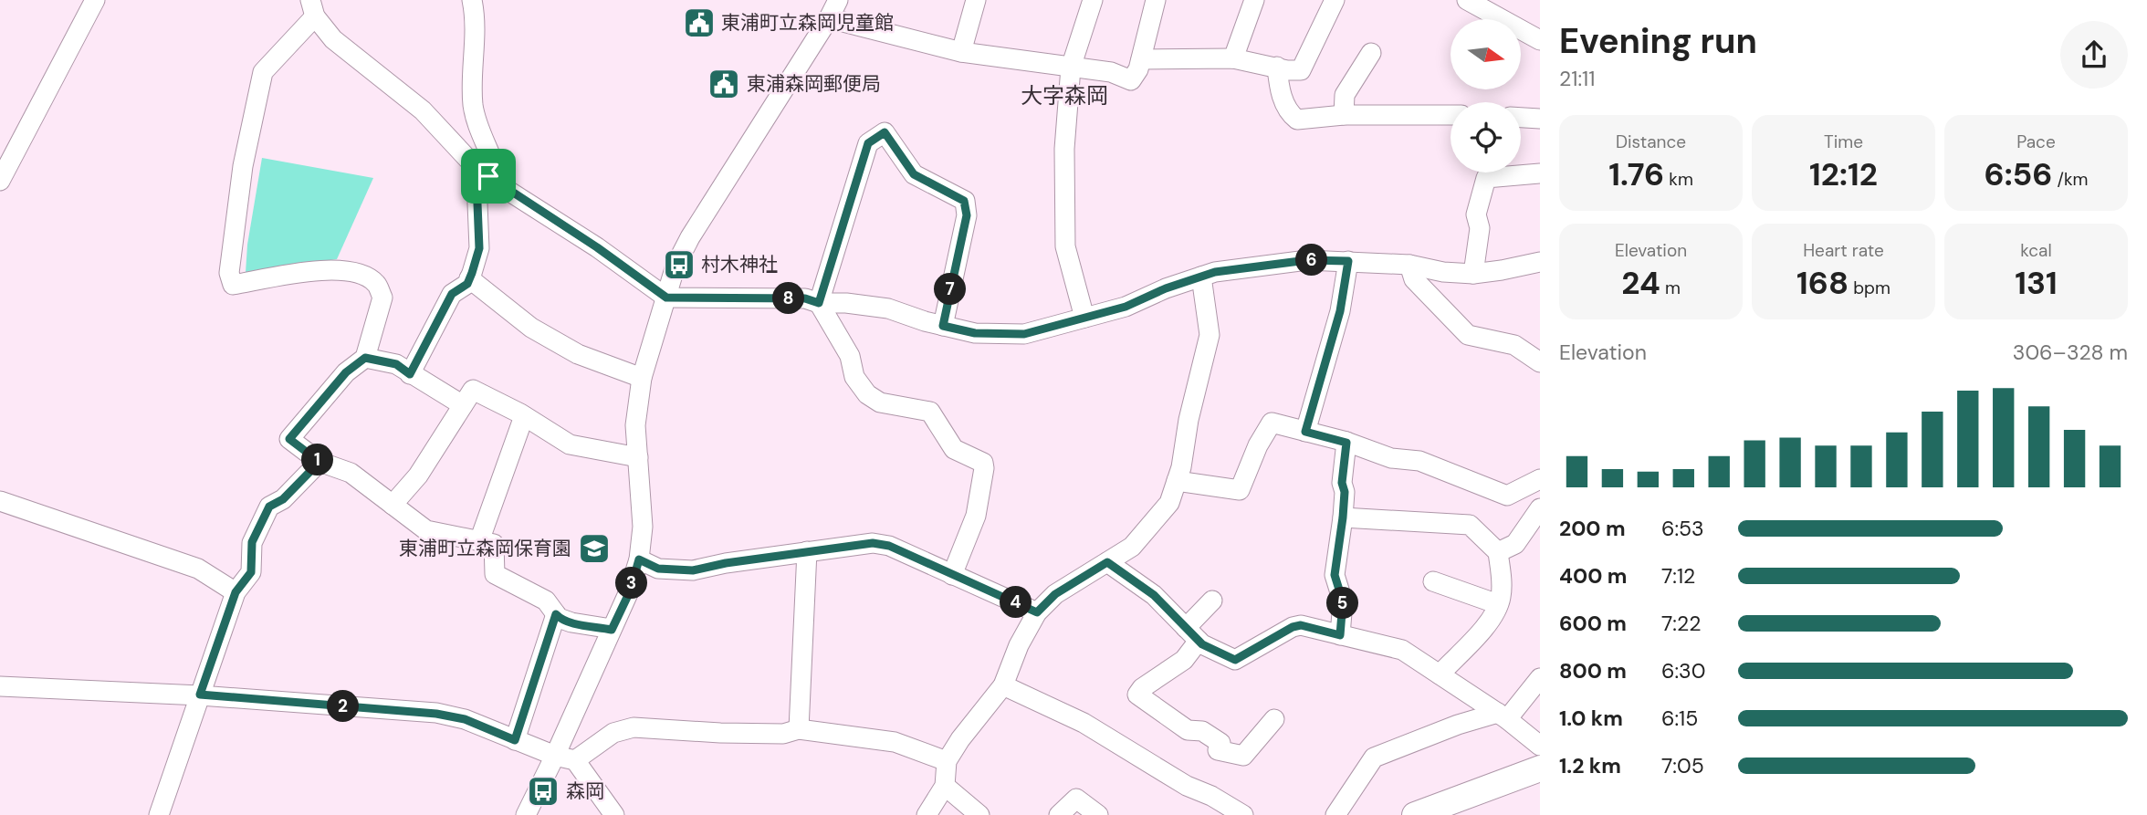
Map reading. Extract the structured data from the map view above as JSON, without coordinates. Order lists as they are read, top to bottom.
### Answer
{
  "districts": ["大字森岡"],
  "places": {
    "public building": ["東浦町立森岡児童館", "東浦森岡郵便局"],
    "bus stop": ["村木神社", "森岡"],
    "school or university": ["東浦町立森岡保育園"]
  },
  "north": "right",
  "page": {
    "heading": ["Evening run", "21:11"],
    "stats": [
      ["Distance", "1.76 km"],
      ["Time", "12:12"],
      ["Pace", "6:56 /km"],
      ["Elevation", "24 m"],
      ["Heart rate", "168 bpm"],
      ["kcal", "131"]
    ],
    "pins": [
      "6",
      "7",
      "8",
      "1",
      "3",
      "4",
      "5",
      "2"
    ],
    "chart": ["Elevation", "306–328 m"],
    "list": [
      {
        "name": "200 m",
        "note": "6:53"
      },
      {
        "name": "400 m",
        "note": "7:12"
      },
      {
        "name": "600 m",
        "note": "7:22"
      },
      {
        "name": "800 m",
        "note": "6:30"
      },
      {
        "name": "1.0 km",
        "note": "6:15"
      },
      {
        "name": "1.2 km",
        "note": "7:05"
      }
    ]
  }
}
